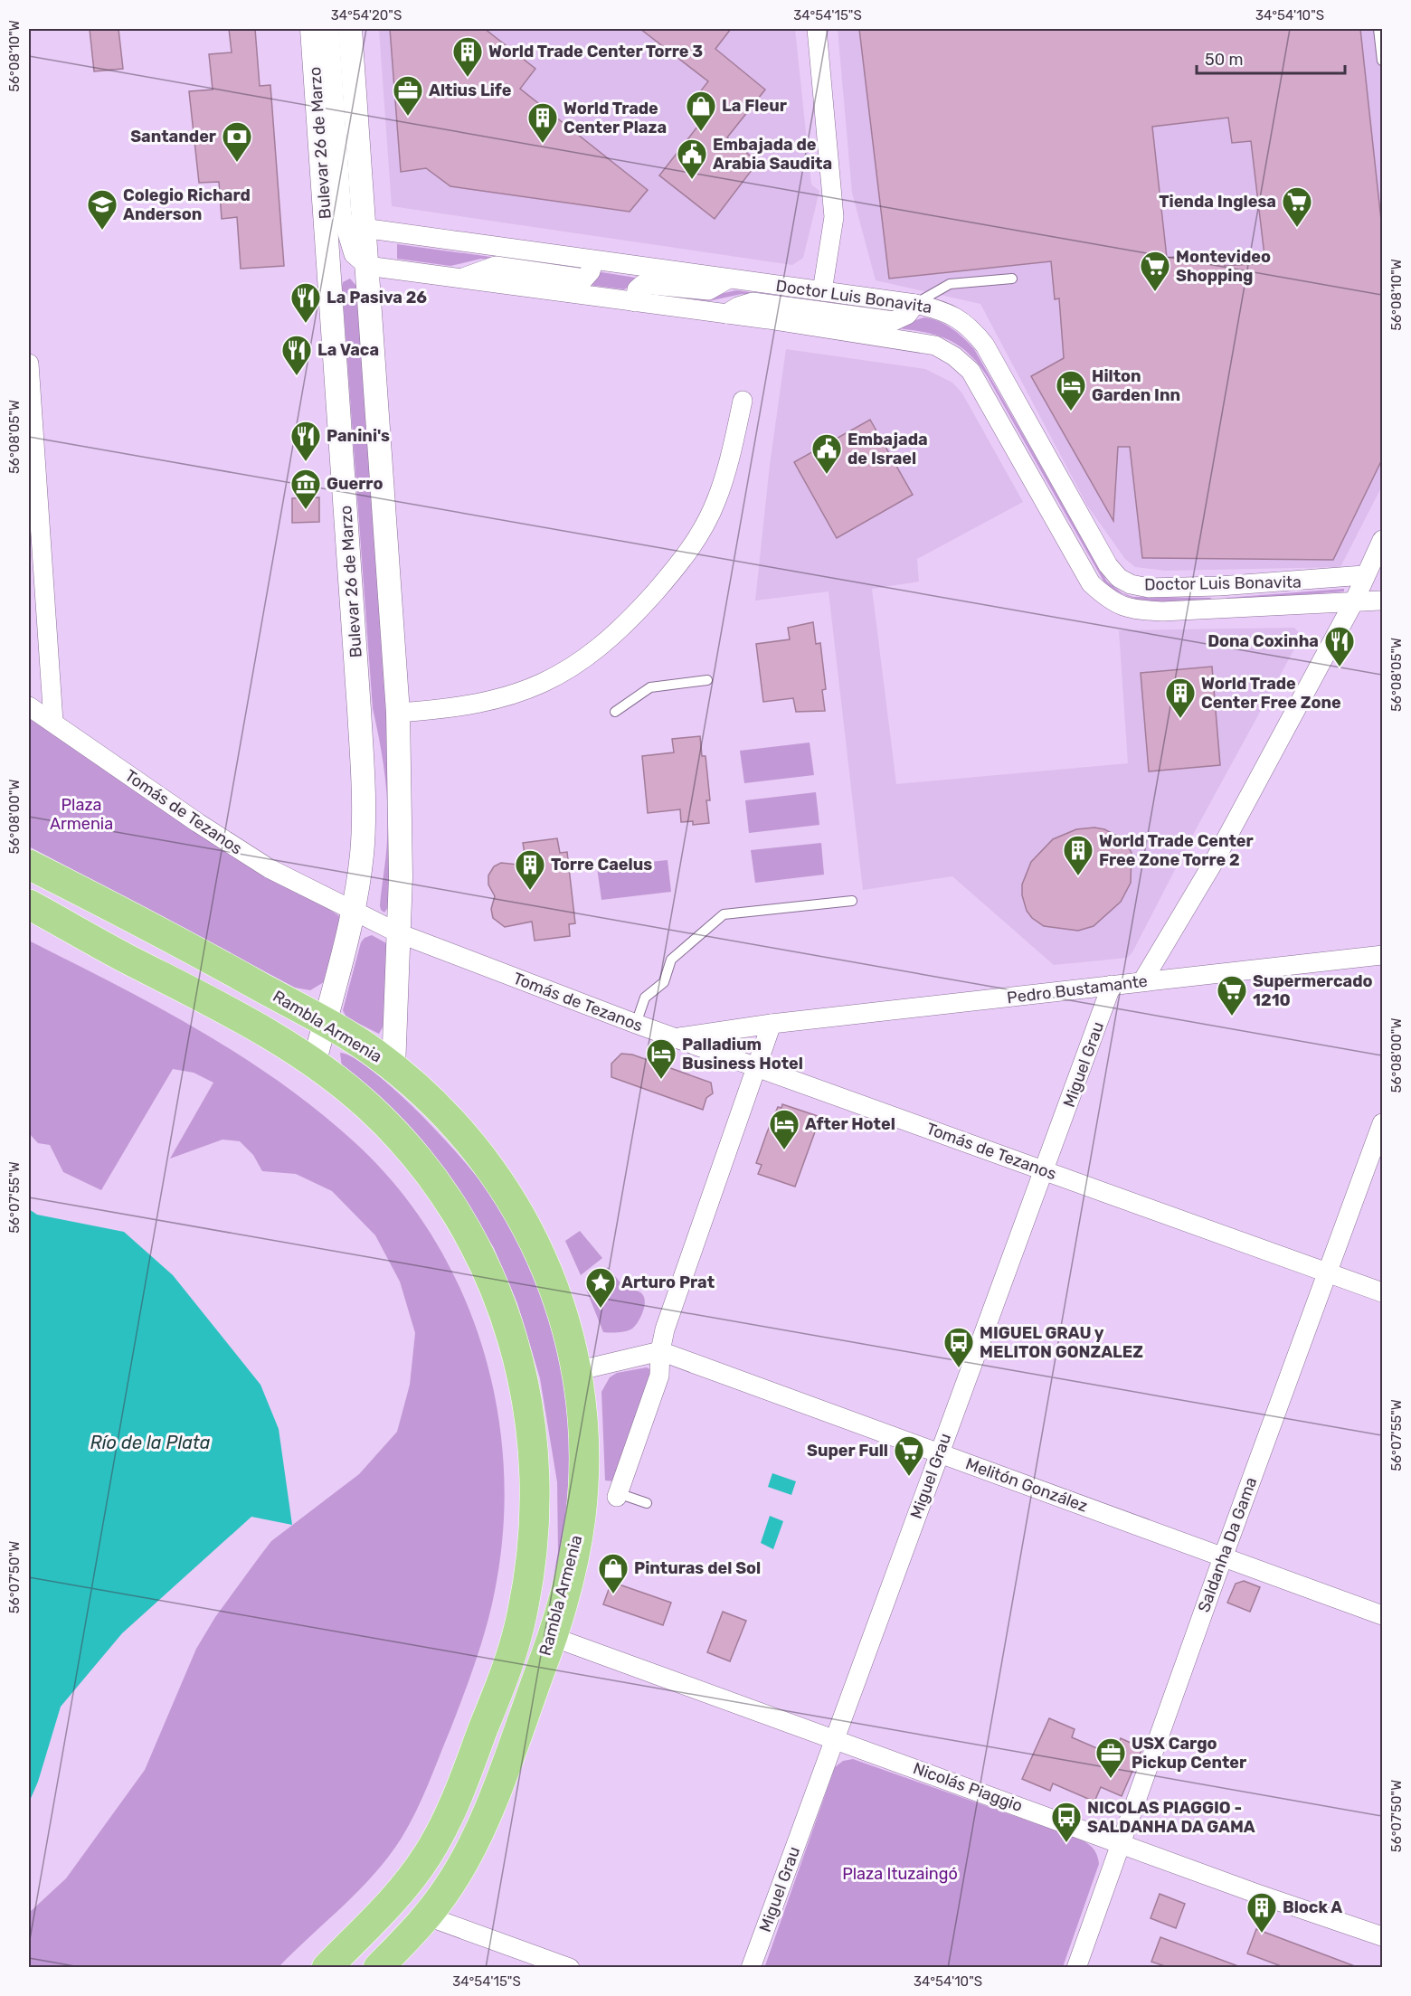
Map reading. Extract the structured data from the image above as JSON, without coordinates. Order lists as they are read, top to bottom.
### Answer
{
  "streets": {
    "main road": ["Rambla Armenia"],
    "street": [
      "Bulevar 26 de Marzo",
      "Doctor Luis Bonavita",
      "Tomás de Tezanos",
      "Pedro Bustamante",
      "Miguel Grau",
      "Melitón González",
      "Saldanha Da Gama",
      "Nicolás Piaggio"
    ]
  },
  "crossings": [
    ["Bulevar 26 de Marzo", "Doctor Luis Bonavita"],
    ["Bulevar 26 de Marzo", "Tomás de Tezanos"],
    ["Bulevar 26 de Marzo", "Rambla Armenia"],
    ["Tomás de Tezanos", "Pedro Bustamante"],
    ["Tomás de Tezanos", "Miguel Grau"],
    ["Tomás de Tezanos", "Saldanha Da Gama"],
    ["Pedro Bustamante", "Miguel Grau"],
    ["Rambla Armenia", "Nicolás Piaggio"],
    ["Miguel Grau", "Melitón González"],
    ["Miguel Grau", "Nicolás Piaggio"],
    ["Melitón González", "Saldanha Da Gama"],
    ["Saldanha Da Gama", "Nicolás Piaggio"]
  ],
  "water": ["Río de la Plata"],
  "parks": ["Plaza Armenia", "Plaza Ituzaingó"],
  "places": {
    "building": [
      "World Trade Center Torre 3",
      "World Trade Center Plaza",
      "World Trade Center Free Zone",
      "World Trade Center Free Zone Torre 2",
      "Torre Caelus",
      "Block A"
    ],
    "office": ["Altius Life", "USX Cargo Pickup Center"],
    "shop": ["La Fleur", "Pinturas del Sol"],
    "bank": ["Santander"],
    "public building": ["Embajada de Arabia Saudita", "Embajada de Israel"],
    "supermarket": [
      "Tienda Inglesa",
      "Montevideo Shopping",
      "Supermercado 1210",
      "Super Full"
    ],
    "school or university": ["Colegio Richard Anderson"],
    "restaurant": [
      "La Pasiva 26",
      "La Vaca",
      "Panini's",
      "Dona Coxinha"
    ],
    "hotel": ["Hilton Garden Inn", "Palladium Business Hotel", "After Hotel"],
    "museum": ["Guerro"],
    "place": ["Arturo Prat"],
    "bus stop": ["MIGUEL GRAU y MELITON GONZALEZ", "NICOLAS PIAGGIO - SALDANHA DA GAMA"]
  },
  "scale_bar": "50 m",
  "coordinates": [
    "34°54'20\"S",
    "34°54'15\"S",
    "34°54'10\"S",
    "56°08'10\"W",
    "56°08'05\"W",
    "56°08'00\"W",
    "56°07'55\"W",
    "56°07'50\"W"
  ]
}
